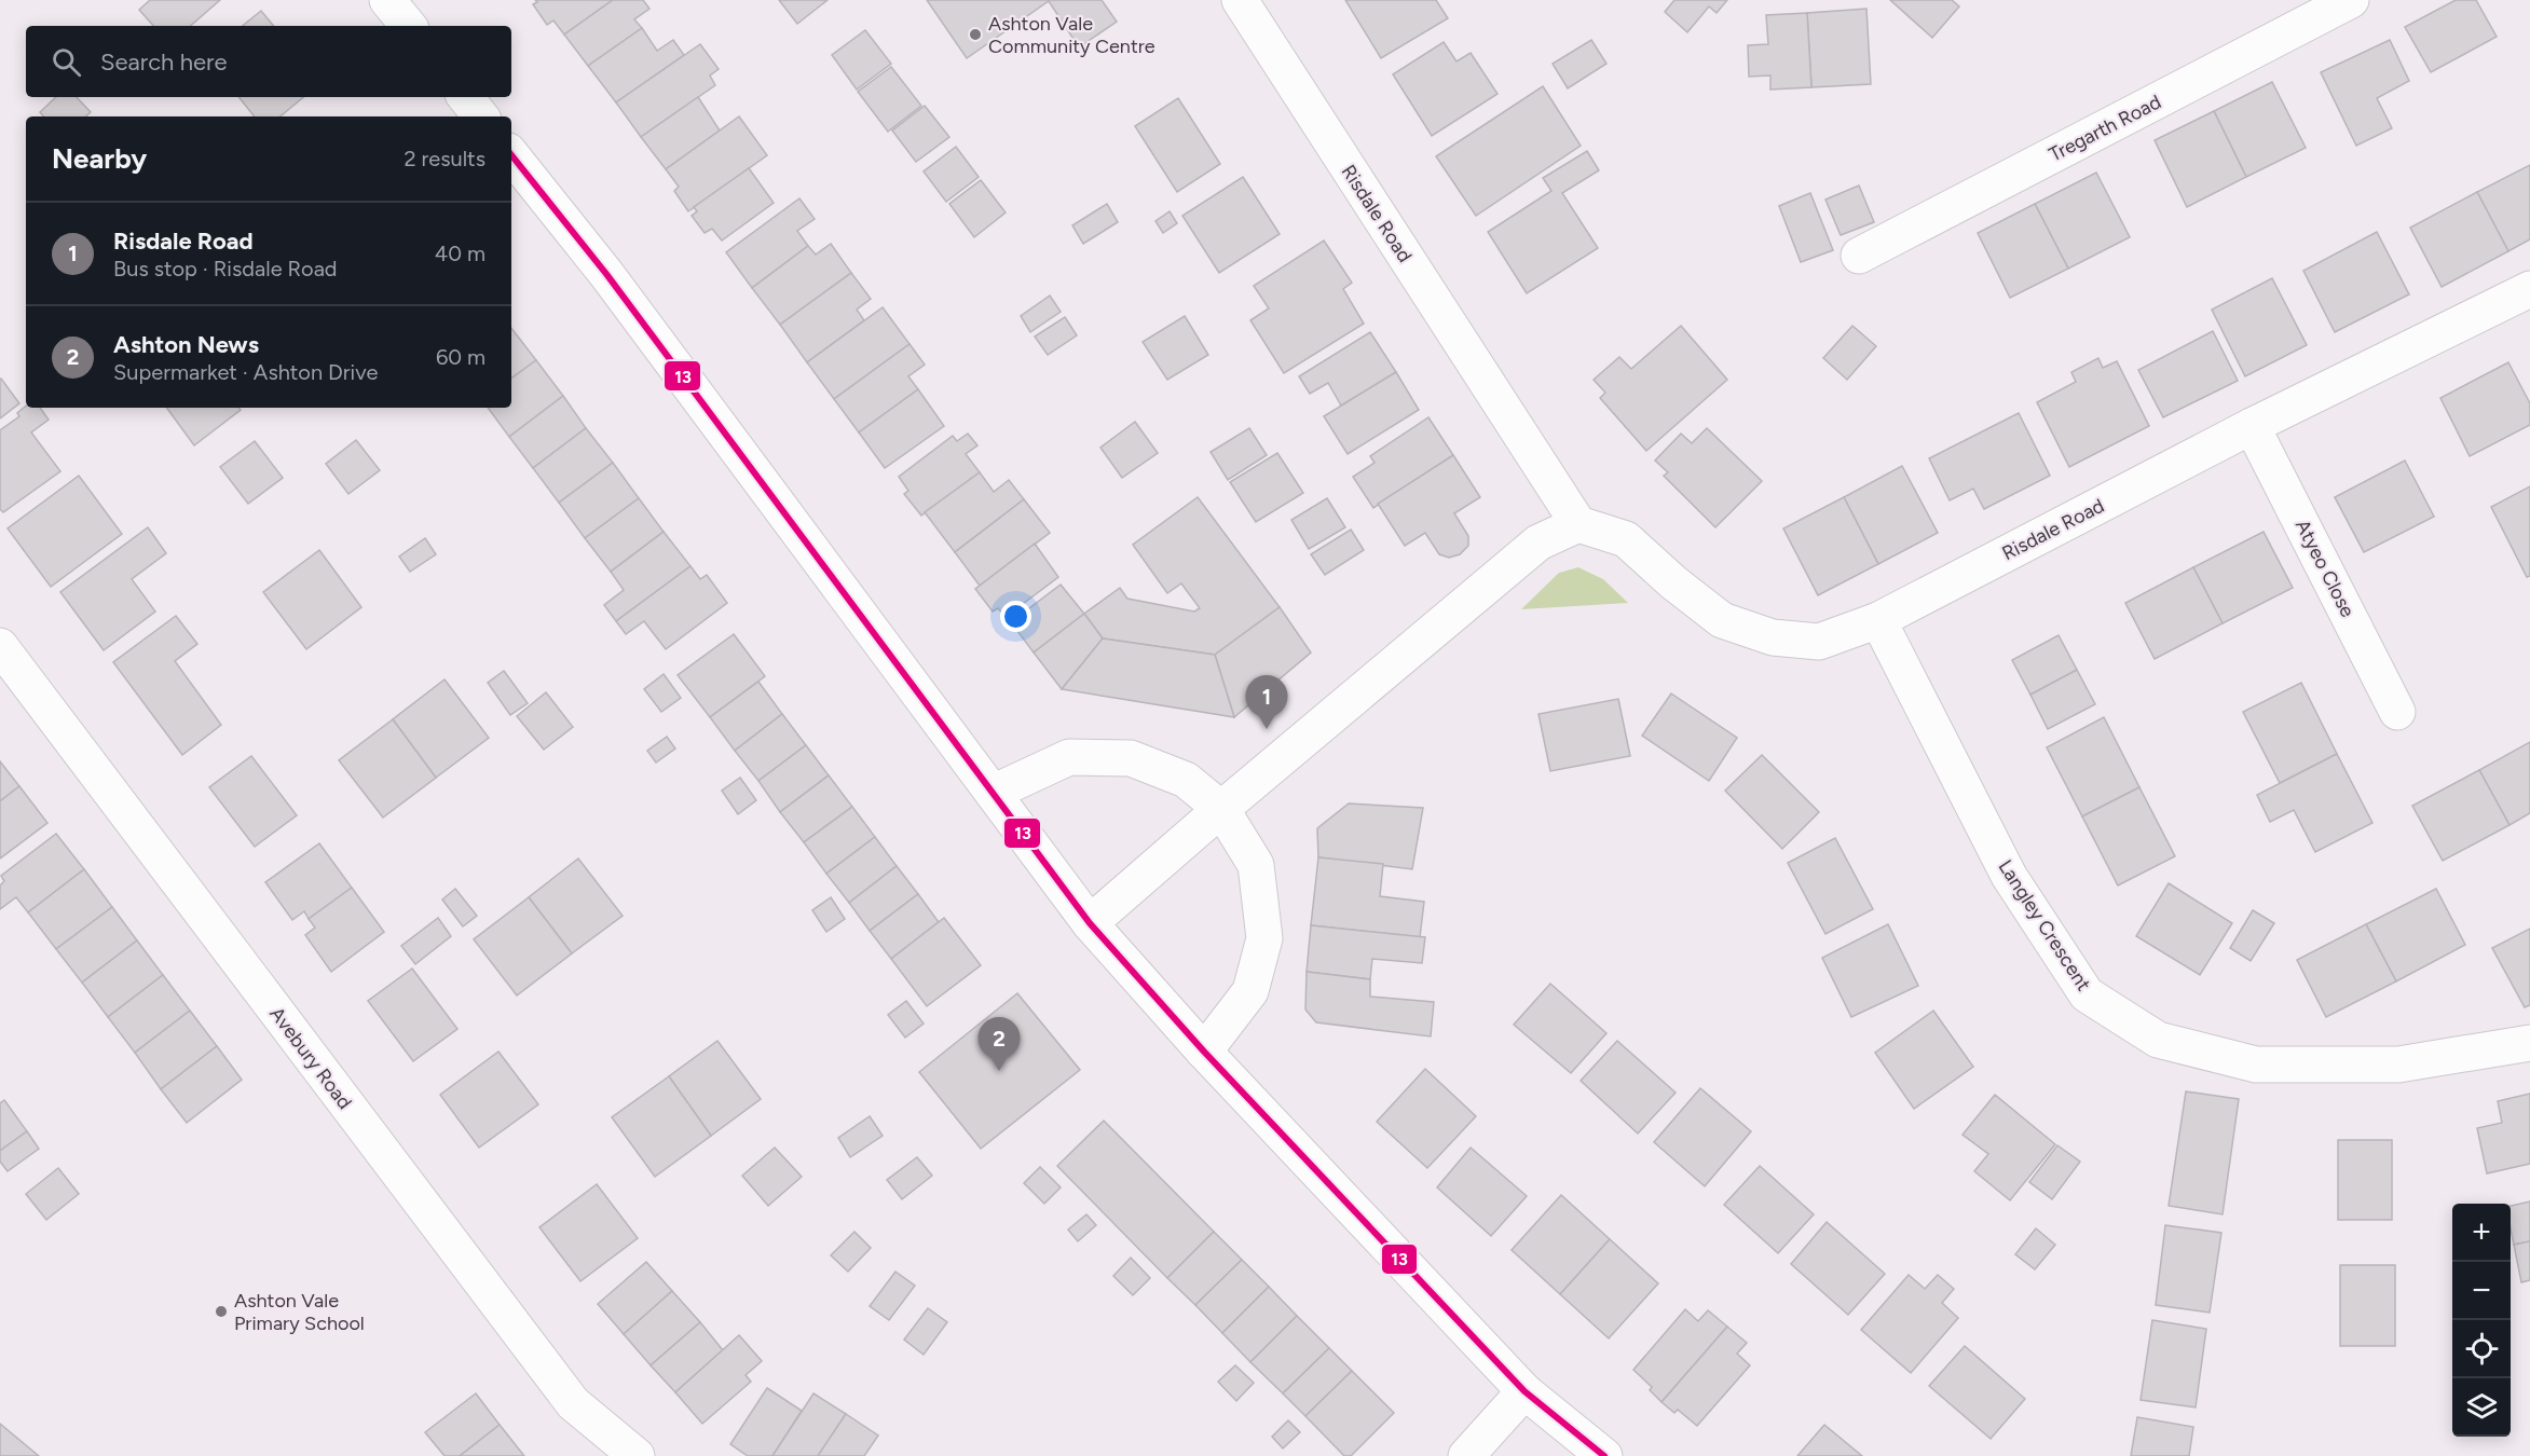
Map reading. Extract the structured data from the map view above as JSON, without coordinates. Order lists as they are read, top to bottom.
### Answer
{
  "streets": {
    "street": [
      "Tregarth Road",
      "Risdale Road",
      "Atyeo Close",
      "Langley Crescent",
      "Avebury Road"
    ]
  },
  "crossings": [
    ["Risdale Road", "Atyeo Close"],
    ["Risdale Road", "Langley Crescent"]
  ],
  "places": ["Ashton Vale Community Centre", "Ashton Vale Primary School"],
  "lines": ["transit line 13"],
  "page": {
    "search": "Search here",
    "heading": ["Nearby", "2 results"],
    "list": [
      {
        "mark": "1",
        "name": "Risdale Road",
        "note": "Bus stop · Risdale Road",
        "value": "40 m"
      },
      {
        "mark": "2",
        "name": "Ashton News",
        "note": "Supermarket · Ashton Drive",
        "value": "60 m"
      }
    ],
    "pins": ["1", "2"],
    "map_buttons": ["+", "−"]
  }
}
